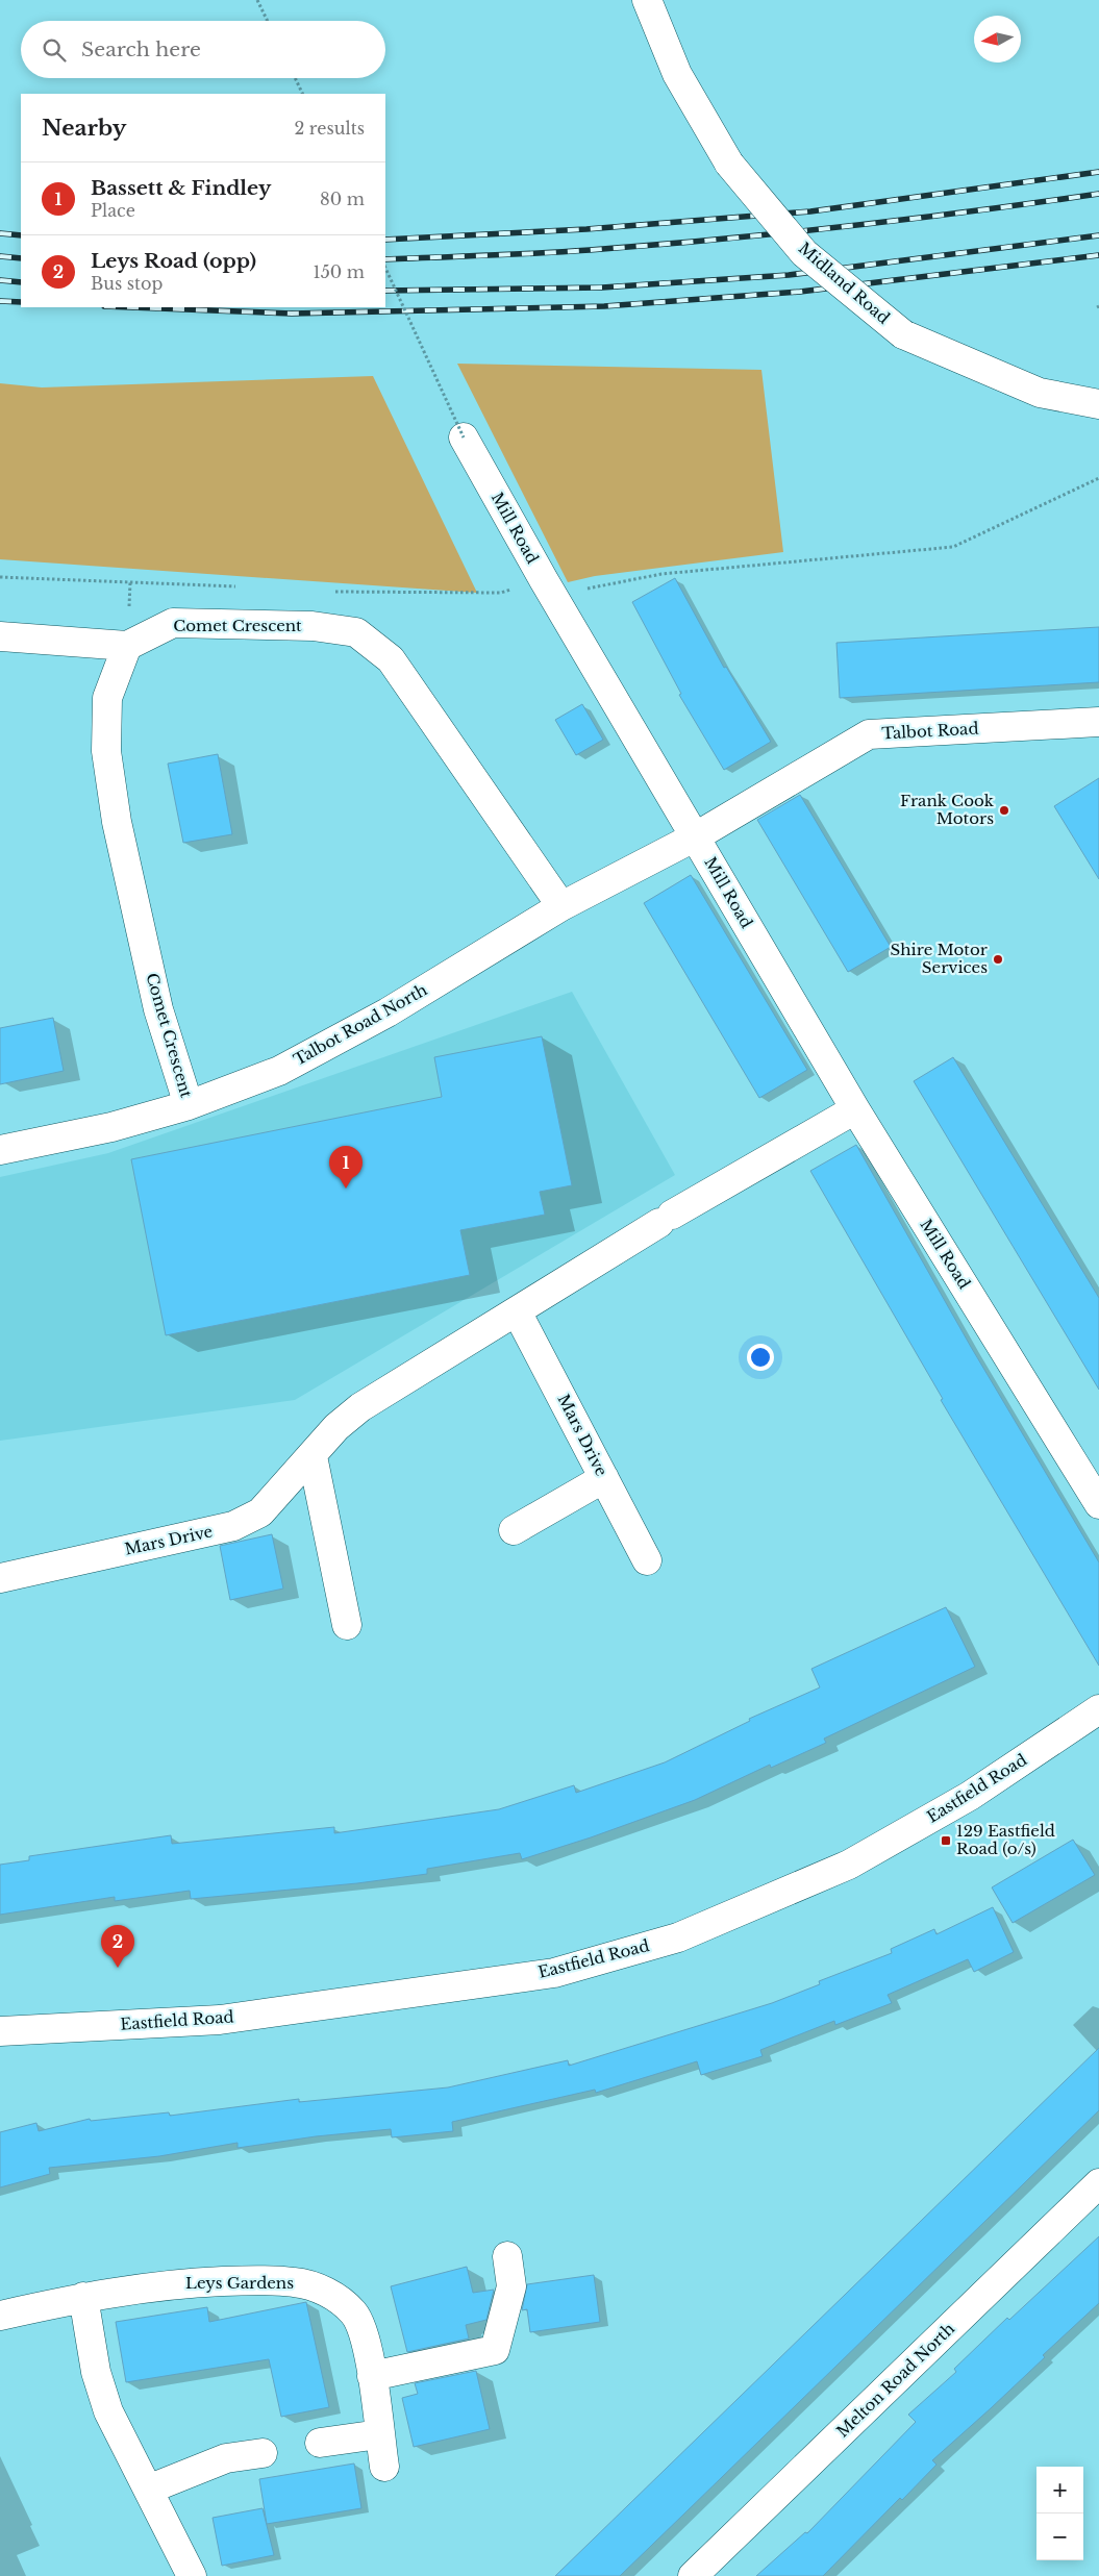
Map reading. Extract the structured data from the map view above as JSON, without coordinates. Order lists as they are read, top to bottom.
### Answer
{
  "streets": {
    "street": [
      "Midland Road",
      "Mill Road",
      "Comet Crescent",
      "Talbot Road",
      "Talbot Road North",
      "Mars Drive",
      "Eastfield Road",
      "Leys Gardens",
      "Melton Road North"
    ]
  },
  "crossings": [
    ["Mill Road", "Talbot Road"],
    ["Mill Road", "Talbot Road North"],
    ["Mill Road", "Mars Drive"],
    ["Comet Crescent", "Talbot Road North"],
    ["Talbot Road", "Talbot Road North"]
  ],
  "places": {
    "other": ["Frank Cook Motors", "Shire Motor Services"],
    "transit": ["129 Eastfield Road (o/s)"]
  },
  "north": "left",
  "page": {
    "search": "Search here",
    "heading": ["Nearby", "2 results"],
    "list": [
      {
        "mark": "1",
        "name": "Bassett & Findley",
        "note": "Place",
        "value": "80 m"
      },
      {
        "mark": "2",
        "name": "Leys Road (opp)",
        "note": "Bus stop",
        "value": "150 m"
      }
    ],
    "pins": ["1", "2"],
    "map_buttons": ["+", "−"]
  }
}
